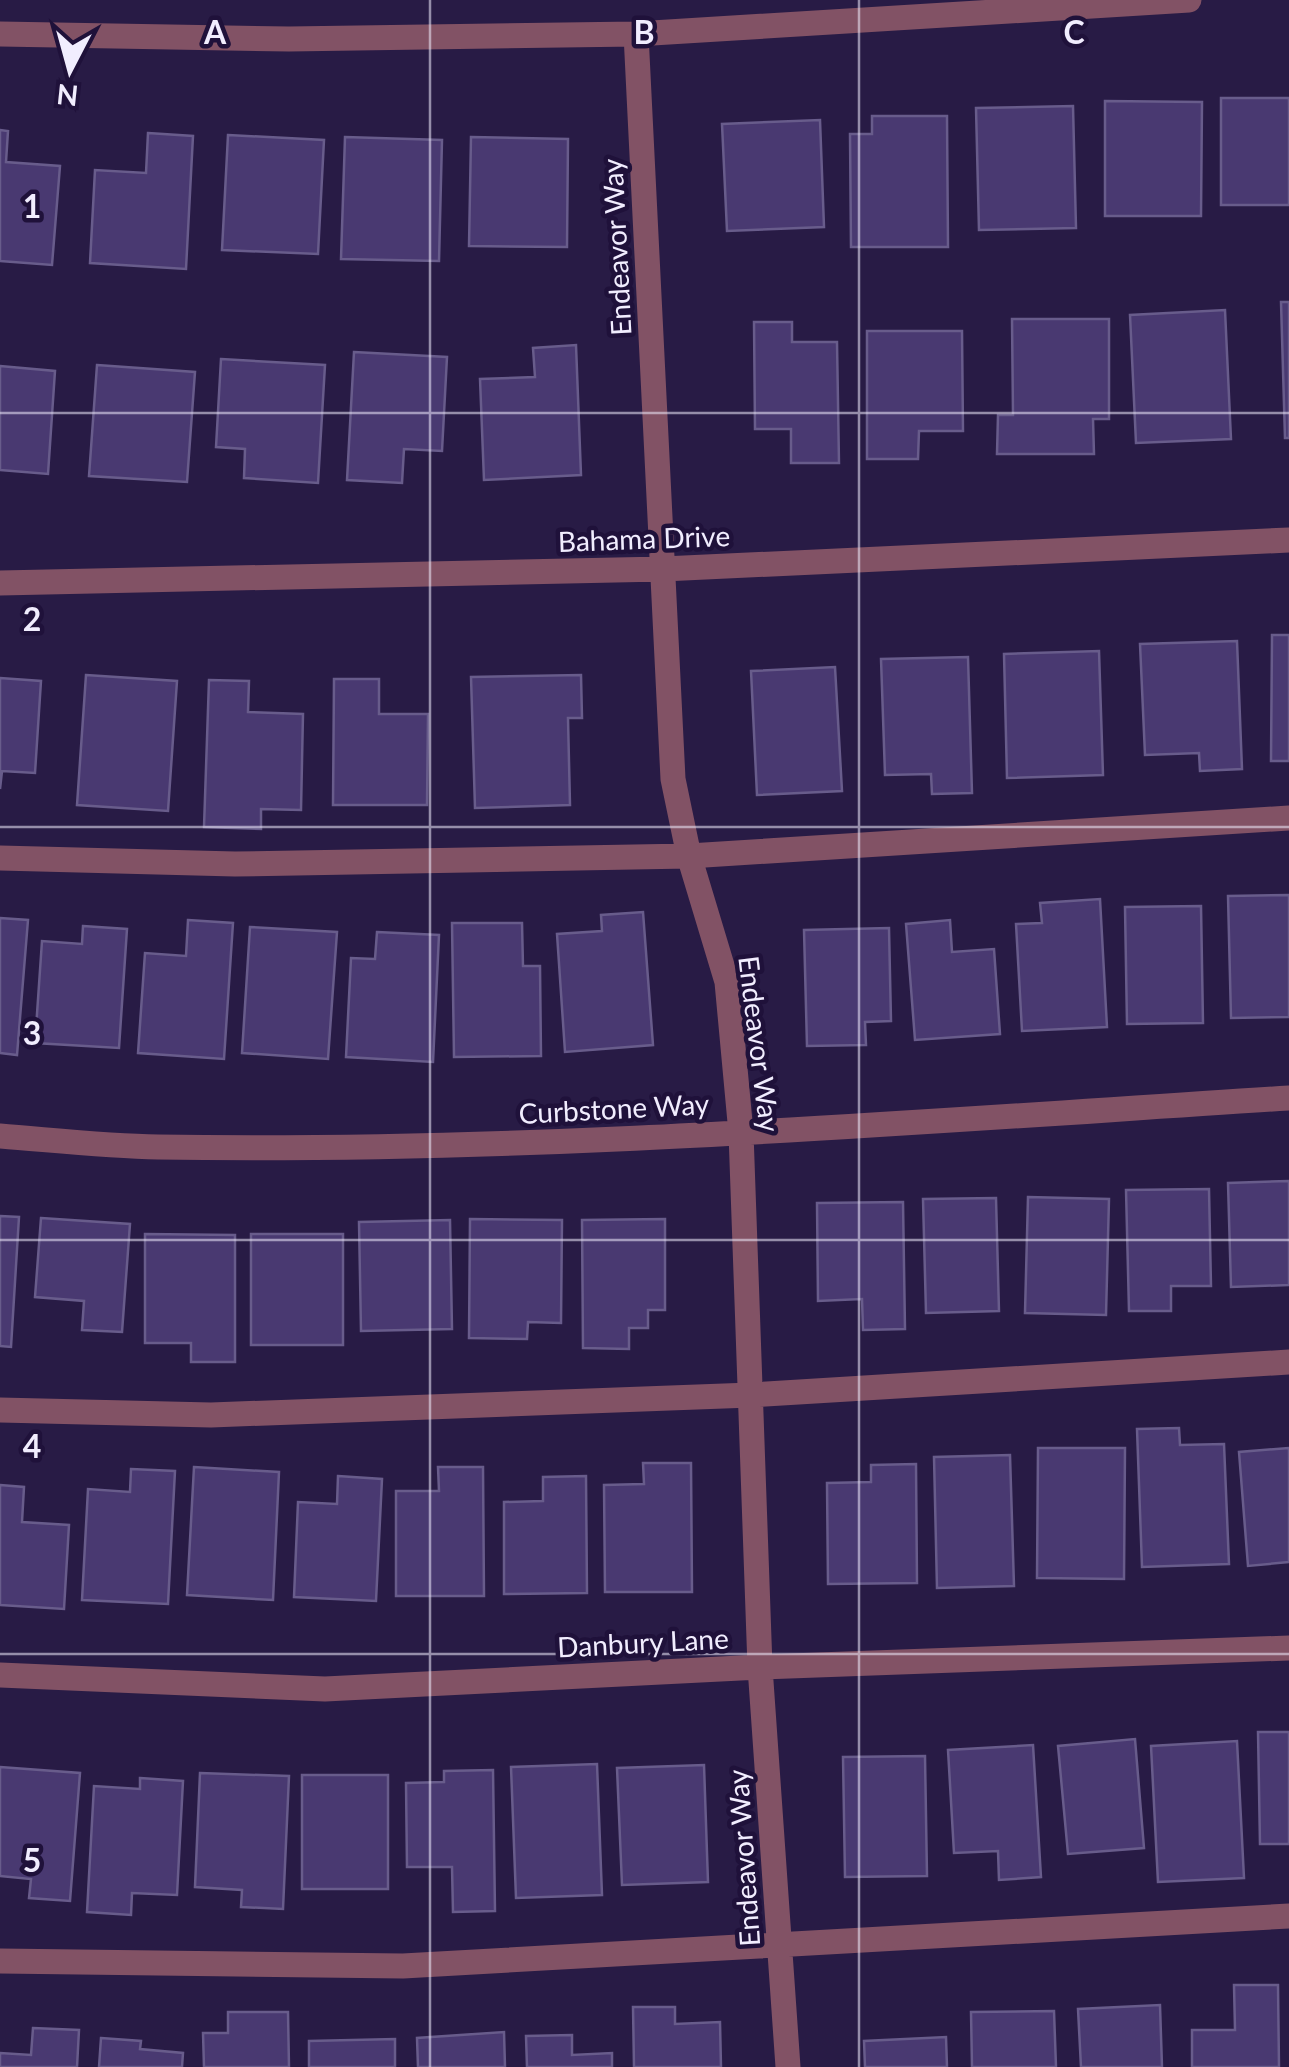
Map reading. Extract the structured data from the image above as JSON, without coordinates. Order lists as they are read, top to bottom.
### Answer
{
  "streets": {
    "street": [
      "Endeavor Way",
      "Bahama Drive",
      "Curbstone Way",
      "Danbury Lane"
    ]
  },
  "crossings": [
    ["Endeavor Way", "Bahama Drive"],
    ["Endeavor Way", "Curbstone Way"],
    ["Endeavor Way", "Danbury Lane"]
  ],
  "north": "bottom",
  "grid": {
    "columns": ["A", "B", "C"],
    "rows": [
      "1",
      "2",
      "3",
      "4",
      "5"
    ]
  }
}
